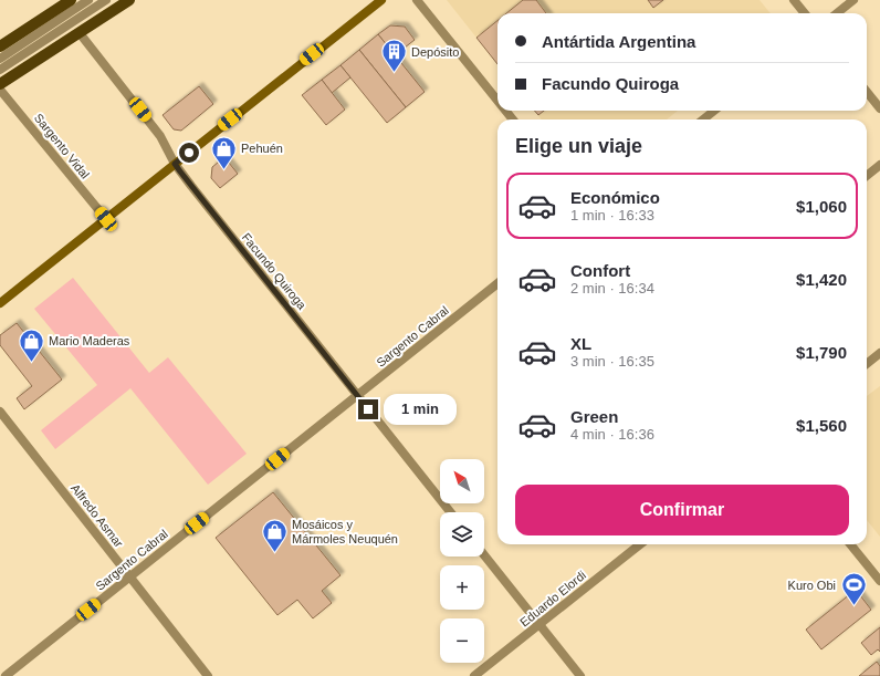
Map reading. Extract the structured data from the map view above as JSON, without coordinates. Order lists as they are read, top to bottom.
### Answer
{
  "streets": {
    "street": [
      "Sargento Vidal",
      "Facundo Quiroga",
      "Sargento Cabral",
      "Alfredo Asmar",
      "Eduardo Elordi"
    ]
  },
  "crossings": [
    ["Facundo Quiroga", "Sargento Cabral"],
    ["Sargento Cabral", "Alfredo Asmar"]
  ],
  "places": {
    "building": ["Depósito"],
    "shop": ["Pehuén", "Mario Maderas", "Mosáicos y Mármoles Neuquén"],
    "sports": ["Kuro Obi"]
  },
  "north": "top left",
  "page": {
    "banner": ["Antártida Argentina", "Facundo Quiroga"],
    "heading": "Elige un viaje",
    "list": [
      {
        "name": "Económico",
        "note": "1 min · 16:33",
        "value": "$1,060"
      },
      {
        "name": "Confort",
        "note": "2 min · 16:34",
        "value": "$1,420"
      },
      {
        "name": "XL",
        "note": "3 min · 16:35",
        "value": "$1,790"
      },
      {
        "name": "Green",
        "note": "4 min · 16:36",
        "value": "$1,560"
      }
    ],
    "bubble": "1 min",
    "map_buttons": ["+", "−"],
    "buttons": "Confirmar"
  }
}
